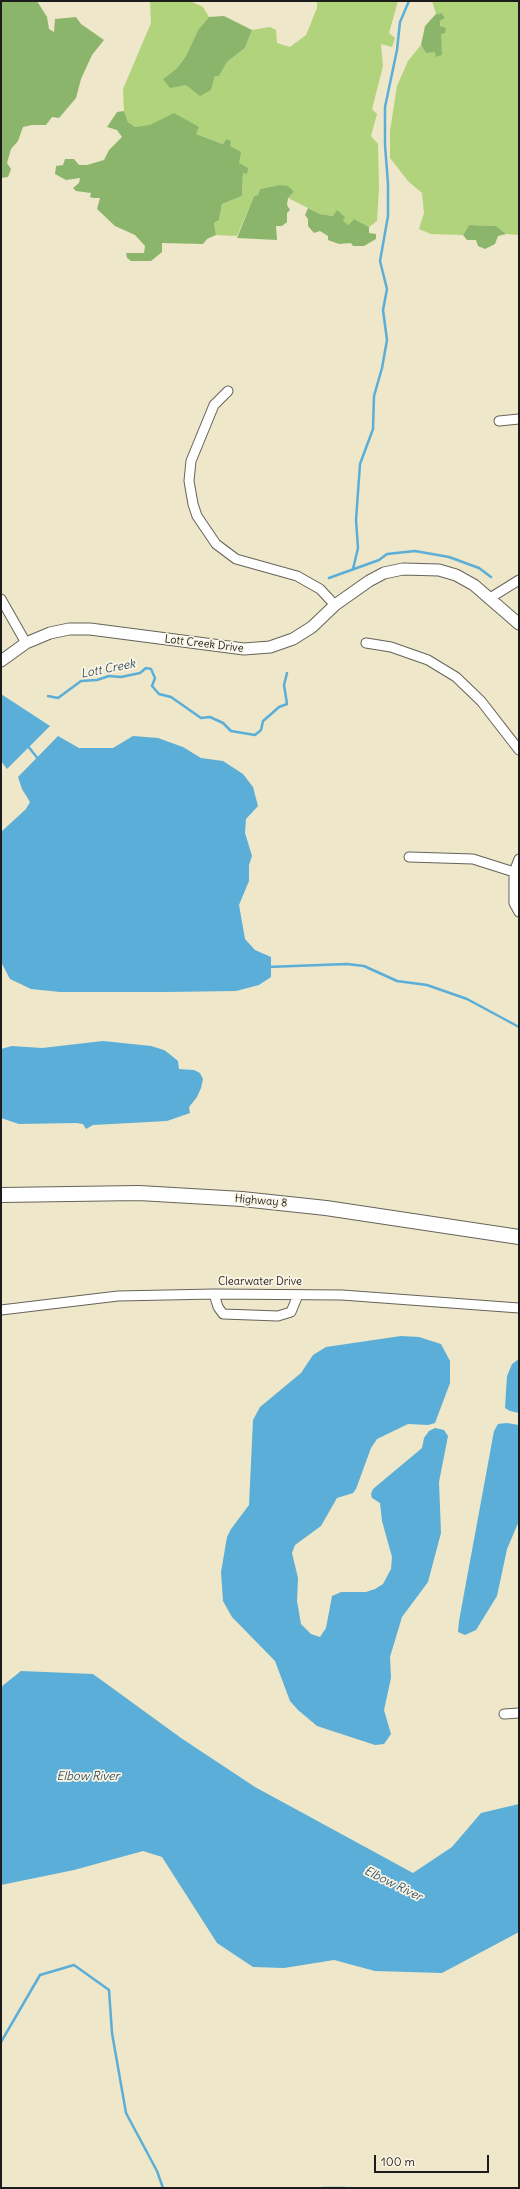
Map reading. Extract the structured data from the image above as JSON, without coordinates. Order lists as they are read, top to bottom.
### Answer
{
  "streets": {
    "main road": ["Highway 8"],
    "street": ["Lott Creek Drive", "Clearwater Drive"]
  },
  "water": ["Lott Creek", "Elbow River"],
  "scale_bar": "100 m"
}
